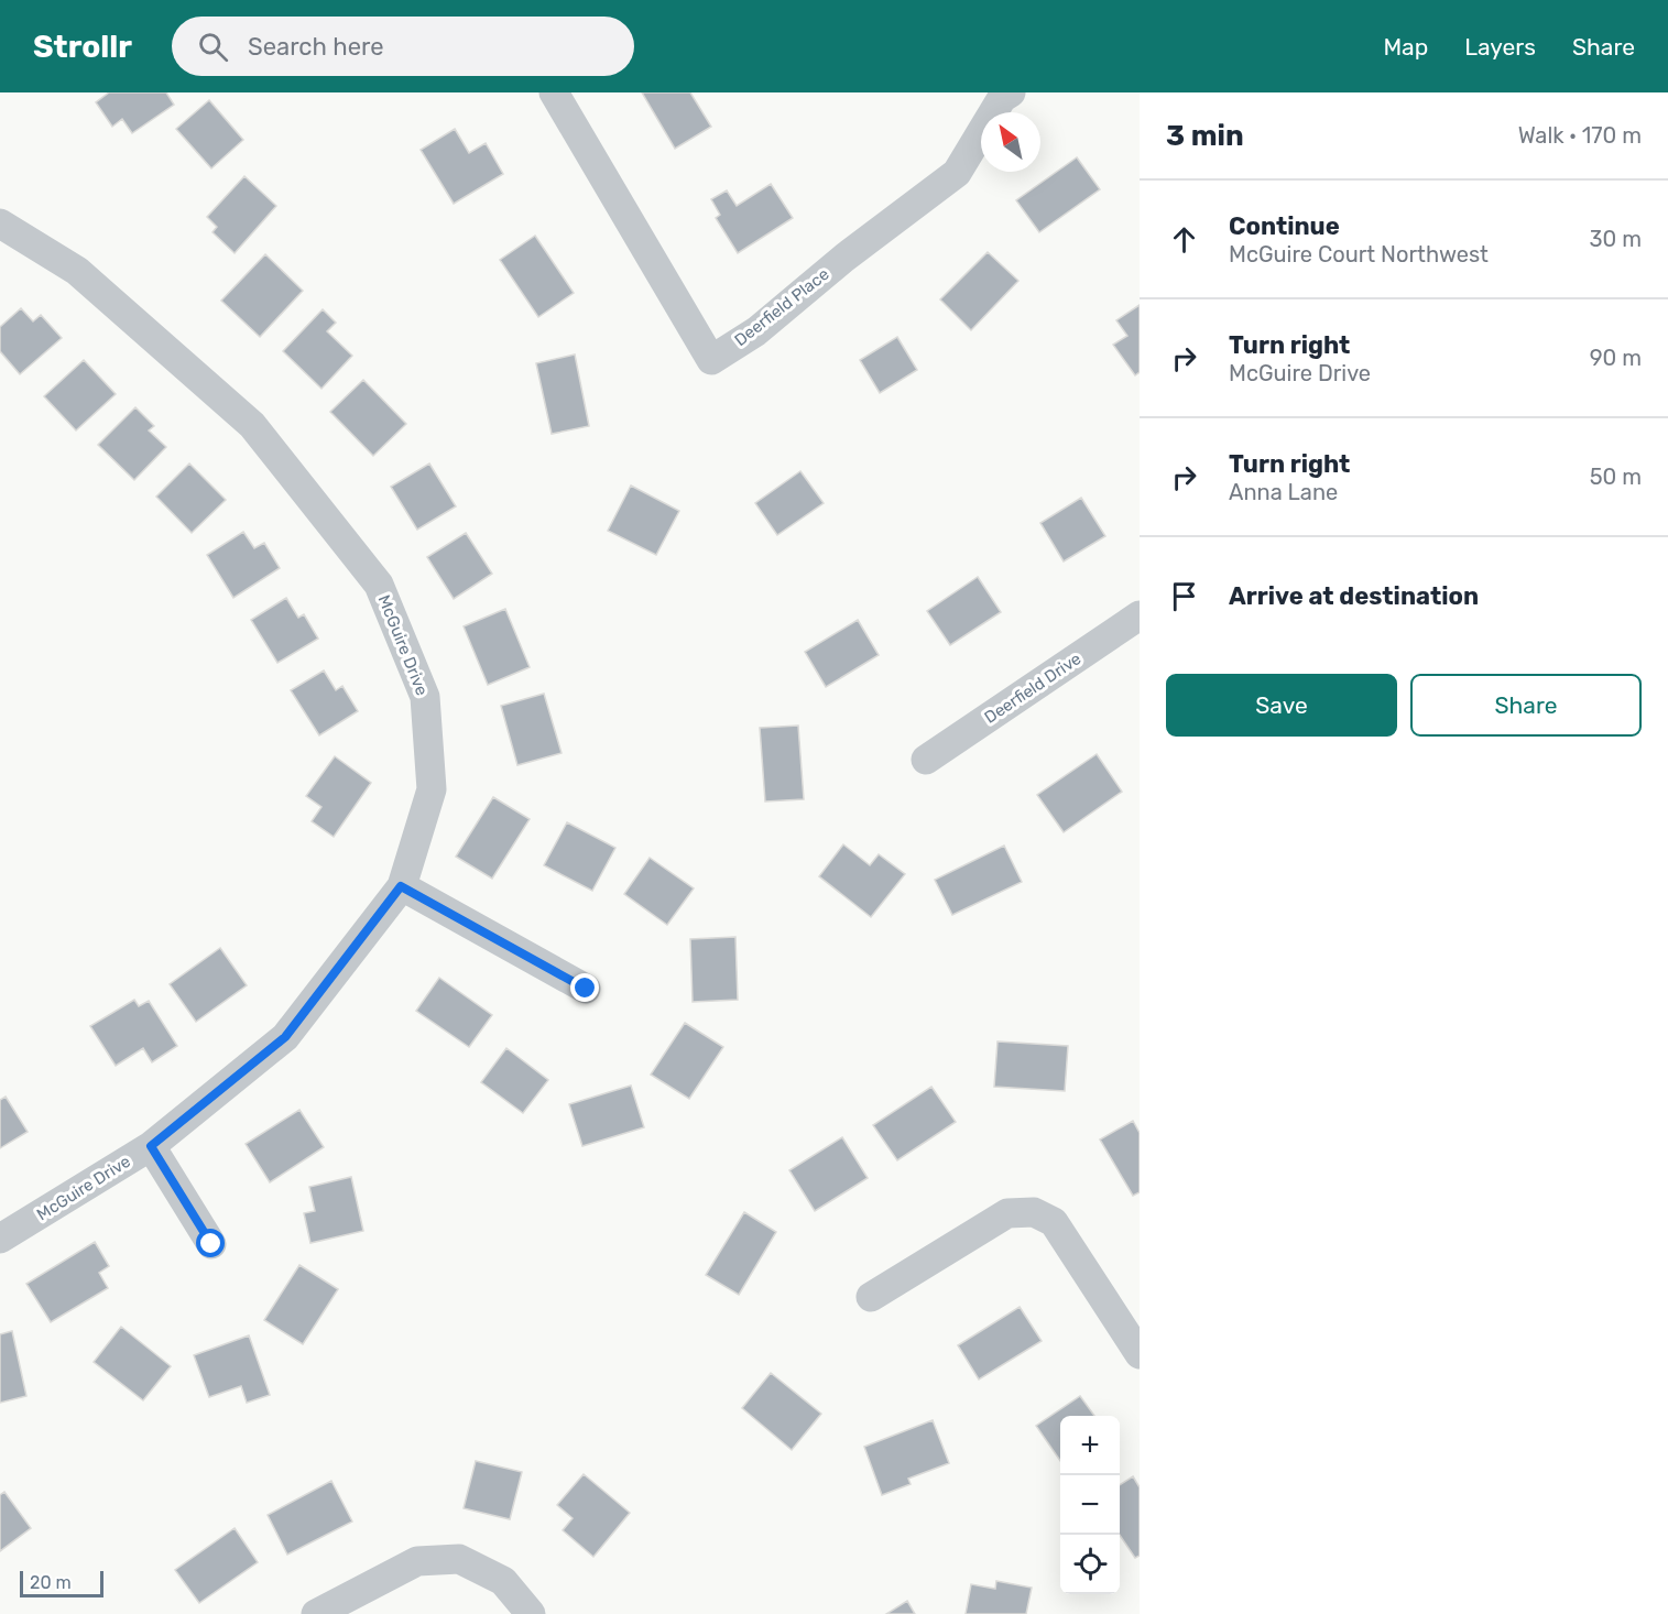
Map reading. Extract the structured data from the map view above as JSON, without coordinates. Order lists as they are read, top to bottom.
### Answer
{
  "streets": {
    "street": ["Deerfield Place", "McGuire Drive", "Deerfield Drive"]
  },
  "scale_bar": "20 m",
  "north": "top left",
  "page": {
    "header": "Strollr",
    "search": "Search here",
    "nav": ["Map", "Layers", "Share"],
    "heading": ["3 min", "Walk · 170 m"],
    "list": [
      ["Continue", "McGuire Court Northwest", "30 m"],
      ["Turn right", "McGuire Drive", "90 m"],
      ["Turn right", "Anna Lane", "50 m"],
      "Arrive at destination"
    ],
    "buttons": ["Save", "Share"],
    "map_buttons": ["+", "−"],
    "scale": "20 m"
  }
}
